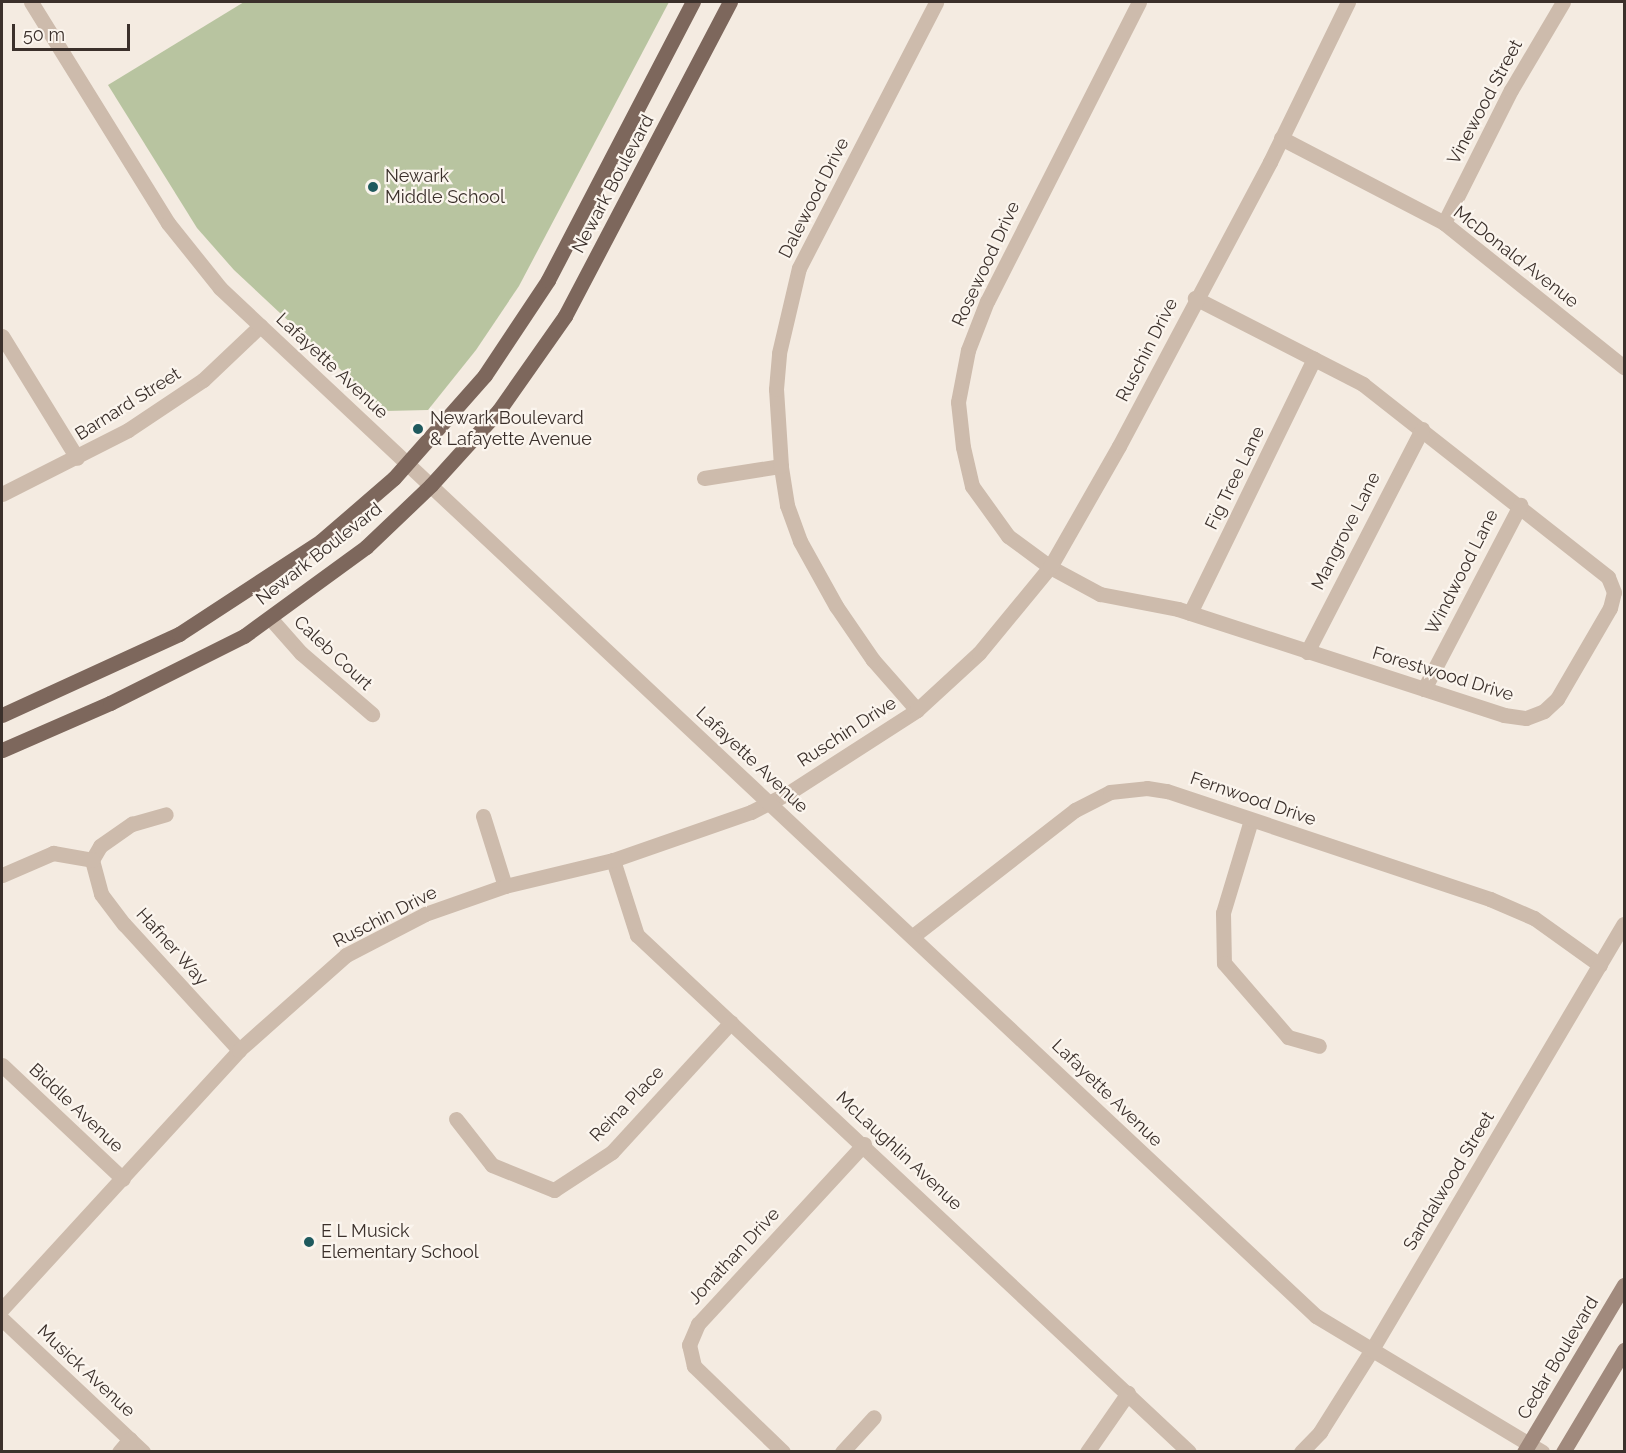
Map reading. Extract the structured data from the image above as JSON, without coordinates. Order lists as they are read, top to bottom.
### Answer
{
  "streets": {
    "main road": ["Newark Boulevard", "Cedar Boulevard"],
    "street": [
      "Vinewood Street",
      "Dalewood Drive",
      "McDonald Avenue",
      "Rosewood Drive",
      "Ruschin Drive",
      "Lafayette Avenue",
      "Barnard Street",
      "Fig Tree Lane",
      "Mangrove Lane",
      "Windwood Lane",
      "Caleb Court",
      "Forestwood Drive",
      "Fernwood Drive",
      "Hafner Way",
      "Reina Place",
      "Biddle Avenue",
      "McLaughlin Avenue",
      "Sandalwood Street",
      "Jonathan Drive",
      "Musick Avenue"
    ]
  },
  "crossings": [
    ["Vinewood Street", "McDonald Avenue"],
    ["Newark Boulevard", "Lafayette Avenue"],
    ["Newark Boulevard", "Caleb Court"],
    ["Dalewood Drive", "Ruschin Drive"],
    ["McDonald Avenue", "Ruschin Drive"],
    ["Rosewood Drive", "Ruschin Drive"],
    ["Rosewood Drive", "Forestwood Drive"],
    ["Ruschin Drive", "Lafayette Avenue"],
    ["Ruschin Drive", "Forestwood Drive"],
    ["Ruschin Drive", "Hafner Way"],
    ["Ruschin Drive", "Biddle Avenue"],
    ["Ruschin Drive", "McLaughlin Avenue"],
    ["Lafayette Avenue", "Barnard Street"],
    ["Lafayette Avenue", "Fernwood Drive"],
    ["Lafayette Avenue", "Sandalwood Street"],
    ["Lafayette Avenue", "Cedar Boulevard"],
    ["Fig Tree Lane", "Forestwood Drive"],
    ["Mangrove Lane", "Forestwood Drive"],
    ["Windwood Lane", "Forestwood Drive"],
    ["Fernwood Drive", "Sandalwood Street"],
    ["Reina Place", "McLaughlin Avenue"],
    ["McLaughlin Avenue", "Jonathan Drive"]
  ],
  "places": ["Newark Middle School", "Newark Boulevard & Lafayette Avenue", "E L Musick Elementary School"],
  "scale_bar": "50 m"
}
